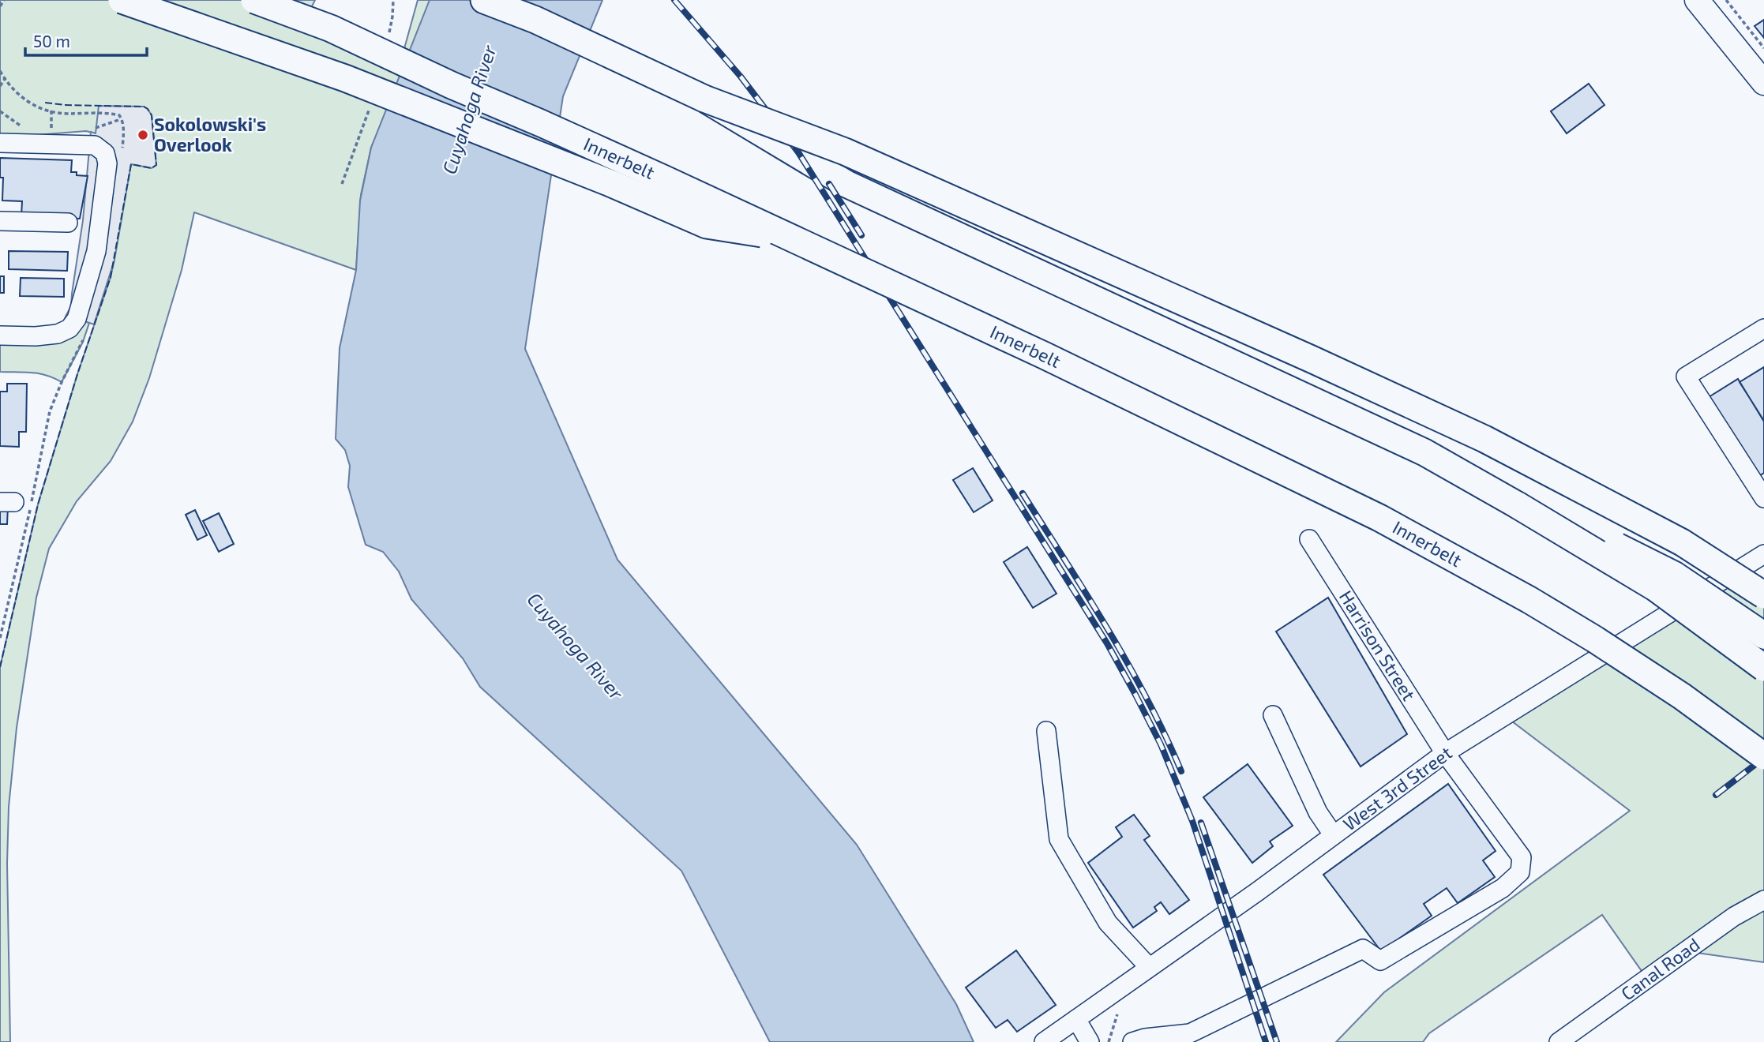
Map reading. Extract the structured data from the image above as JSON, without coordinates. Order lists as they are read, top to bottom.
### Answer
{
  "streets": {
    "highway": ["Innerbelt"],
    "street": ["Harrison Street", "West 3rd Street", "Canal Road"]
  },
  "crossings": [
    ["Harrison Street", "West 3rd Street"]
  ],
  "water": ["Cuyahoga River"],
  "places": ["Sokolowski's Overlook"],
  "scale_bar": "50 m"
}
